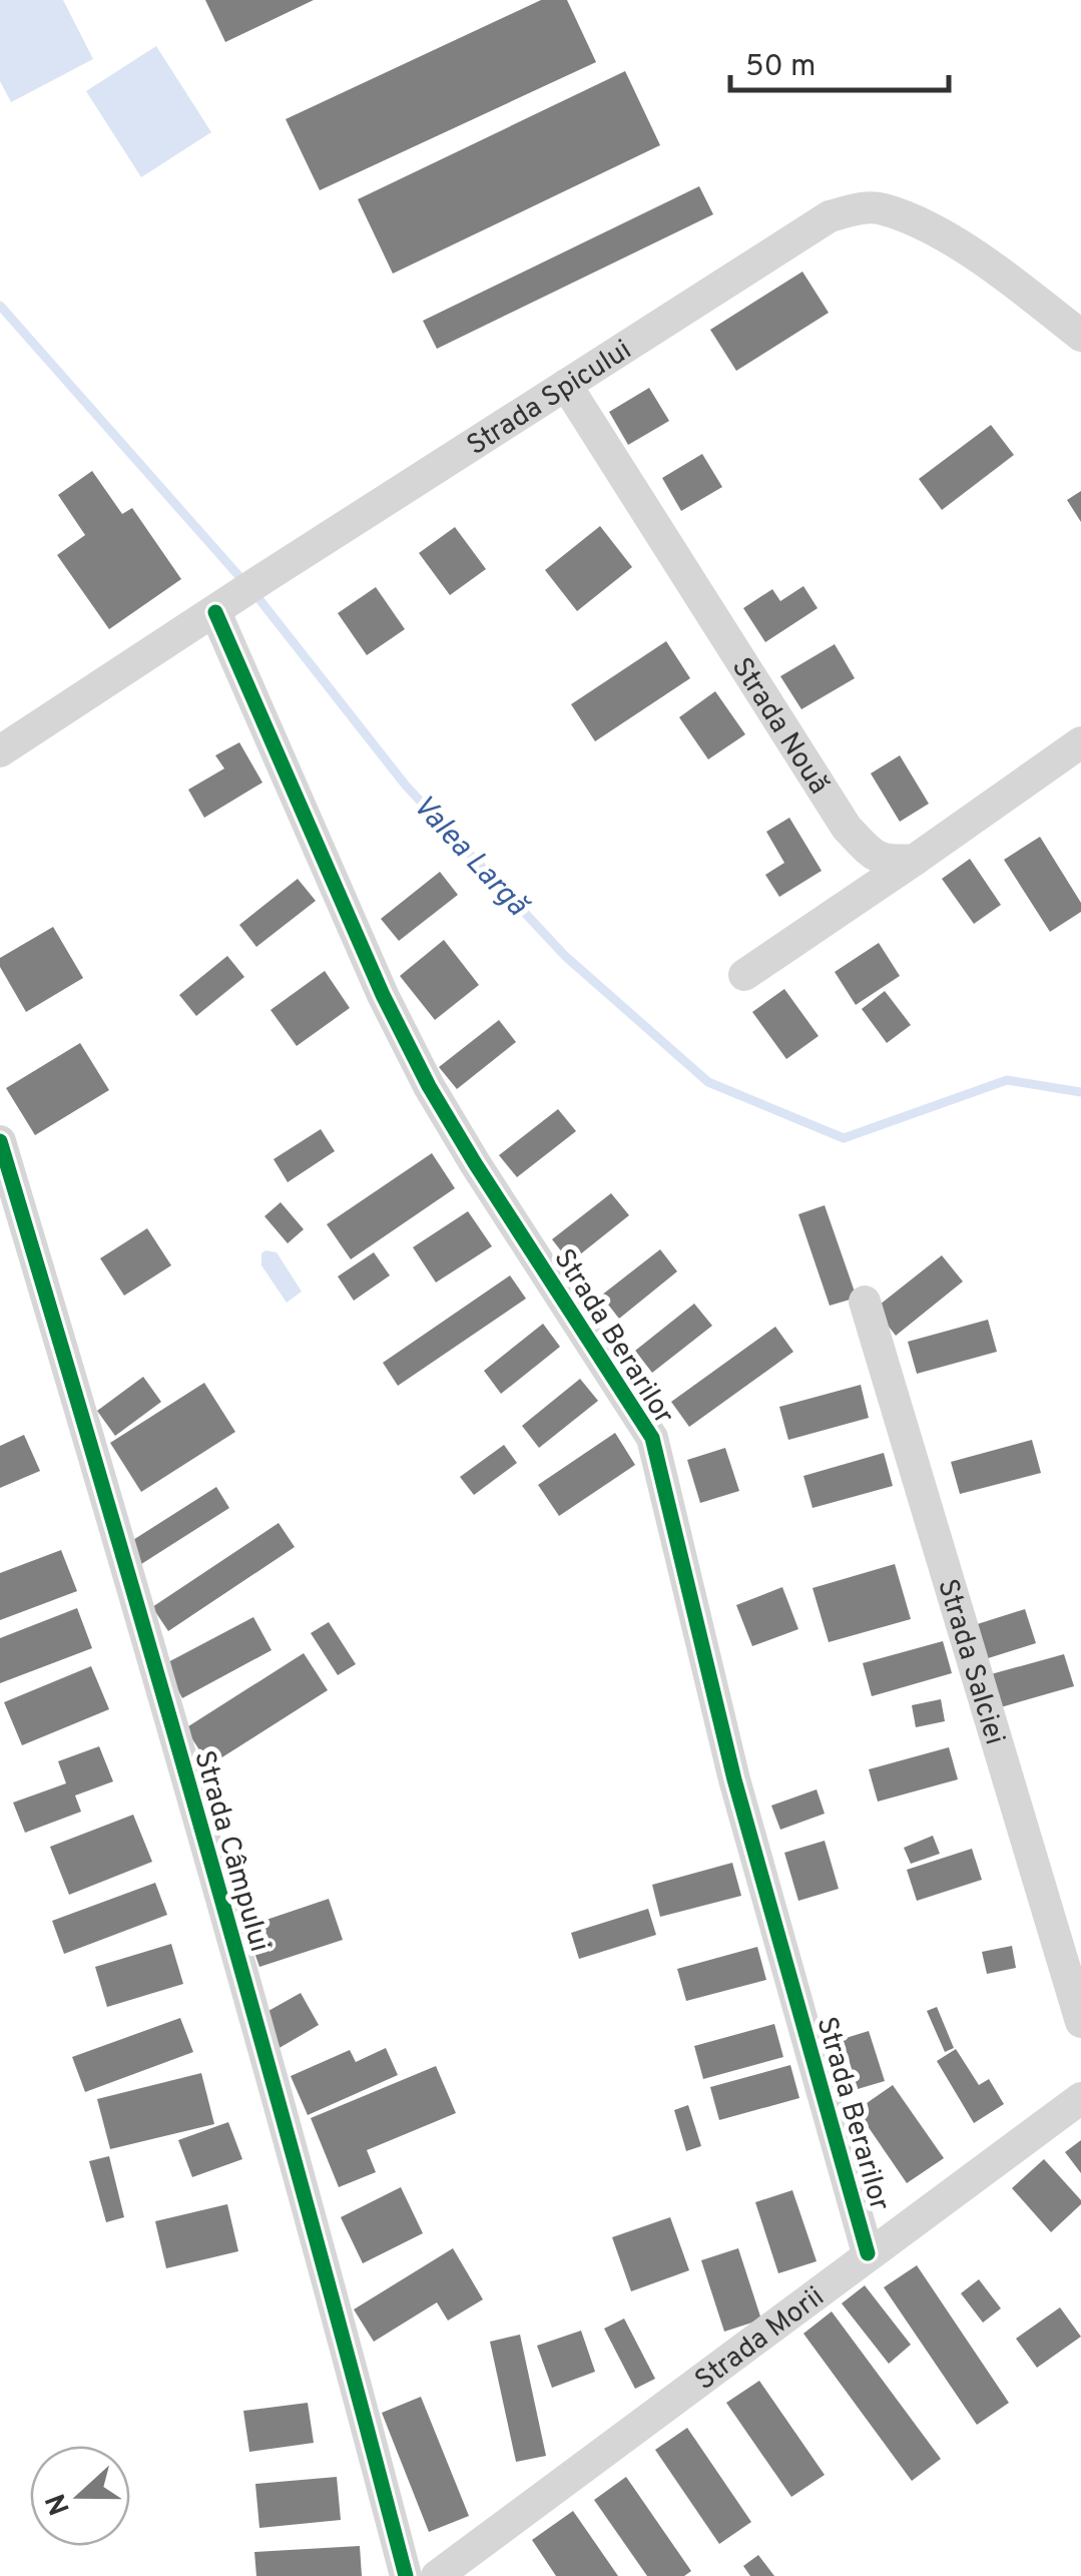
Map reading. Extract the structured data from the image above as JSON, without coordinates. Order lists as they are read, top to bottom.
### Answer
{
  "streets": {
    "street": [
      "Strada Spicului",
      "Strada Nouă",
      "Strada Berarilor",
      "Strada Salciei",
      "Strada Câmpului",
      "Strada Morii"
    ]
  },
  "crossings": [
    ["Strada Spicului", "Strada Nouă"],
    ["Strada Spicului", "Strada Berarilor"],
    ["Strada Berarilor", "Strada Morii"]
  ],
  "water": ["Valea Largă"],
  "scale_bar": "50 m",
  "north": "left"
}
